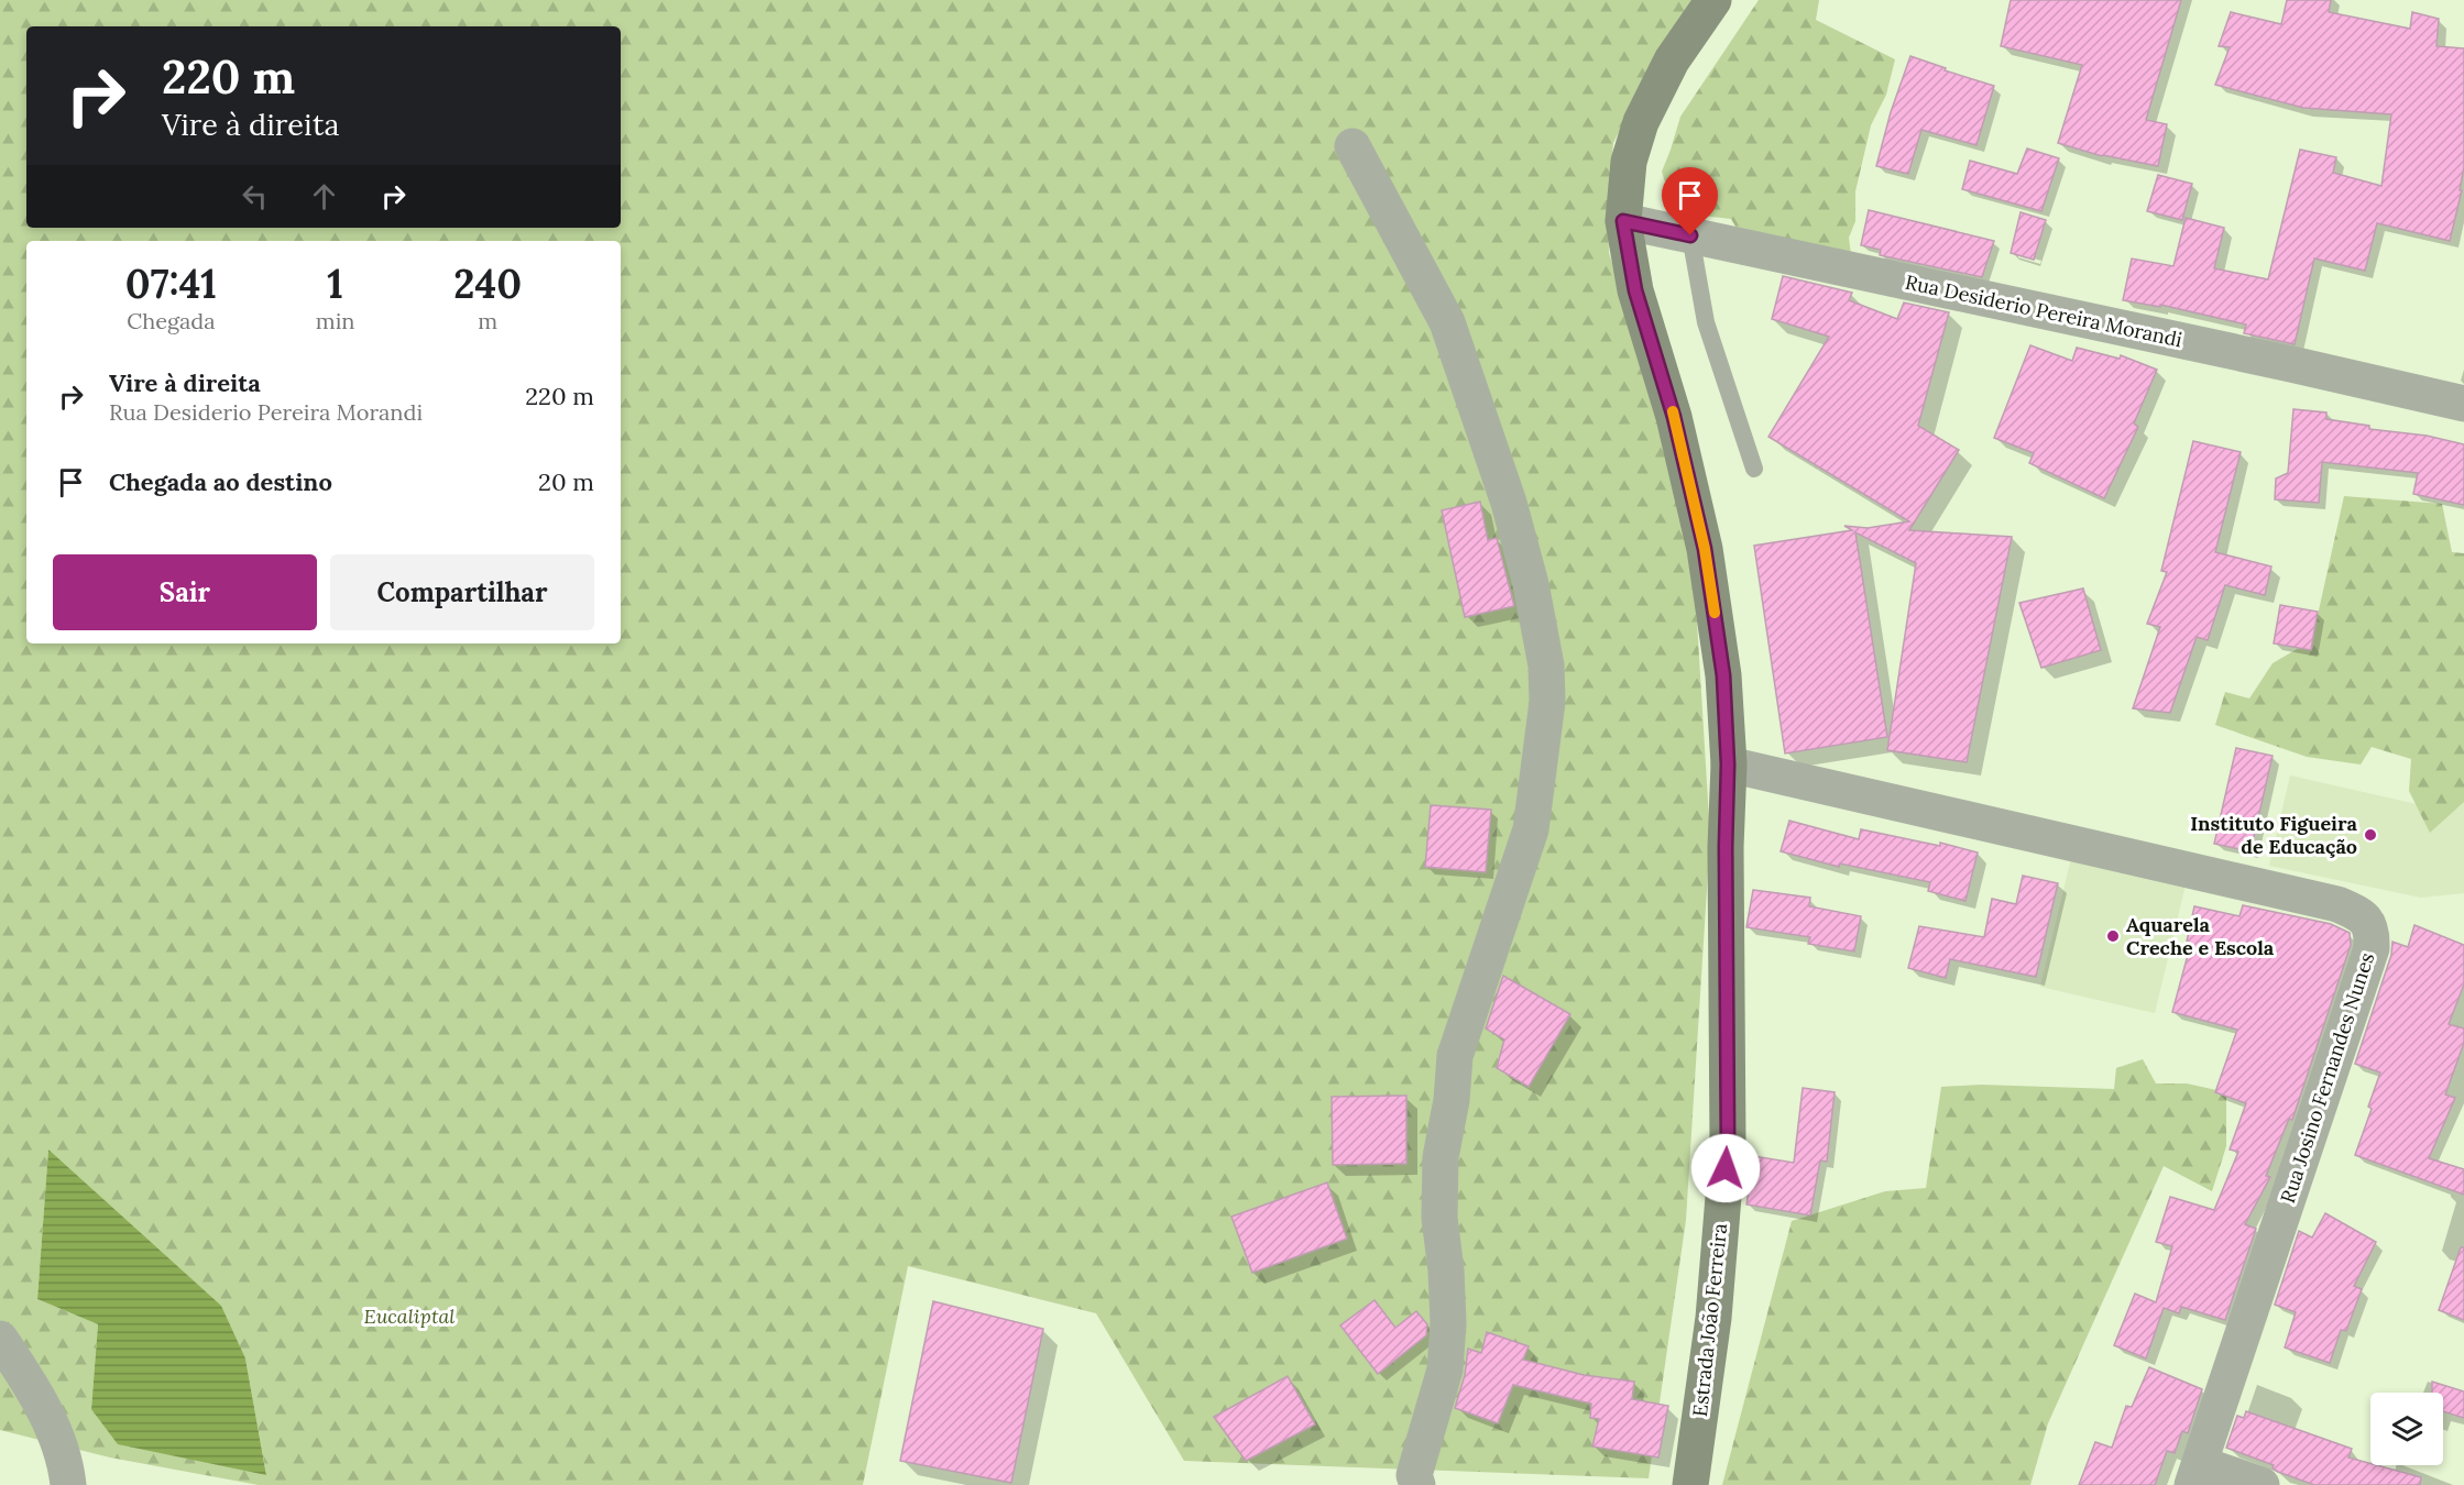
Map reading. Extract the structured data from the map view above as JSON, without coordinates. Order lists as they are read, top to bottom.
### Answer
{
  "streets": {
    "street": ["Rua Desiderio Pereira Morandi", "Rua Josino Fernandes Nunes", "Estrada João Ferreira"]
  },
  "crossings": [
    ["Rua Desiderio Pereira Morandi", "Estrada João Ferreira"],
    ["Rua Josino Fernandes Nunes", "Estrada João Ferreira"]
  ],
  "parks": ["Eucaliptal"],
  "places": ["Instituto Figueira de Educação", "Aquarela Creche e Escola"],
  "page": {
    "turn": ["220 m", "Vire à direita"],
    "eta": [
      "07:41",
      "Chegada",
      "1",
      "min",
      "240",
      "m"
    ],
    "list": [
      {
        "name": "Vire à direita",
        "note": "Rua Desiderio Pereira Morandi",
        "value": "220 m"
      },
      {
        "name": "Chegada ao destino",
        "value": "20 m"
      }
    ],
    "buttons": ["Sair", "Compartilhar"]
  }
}
